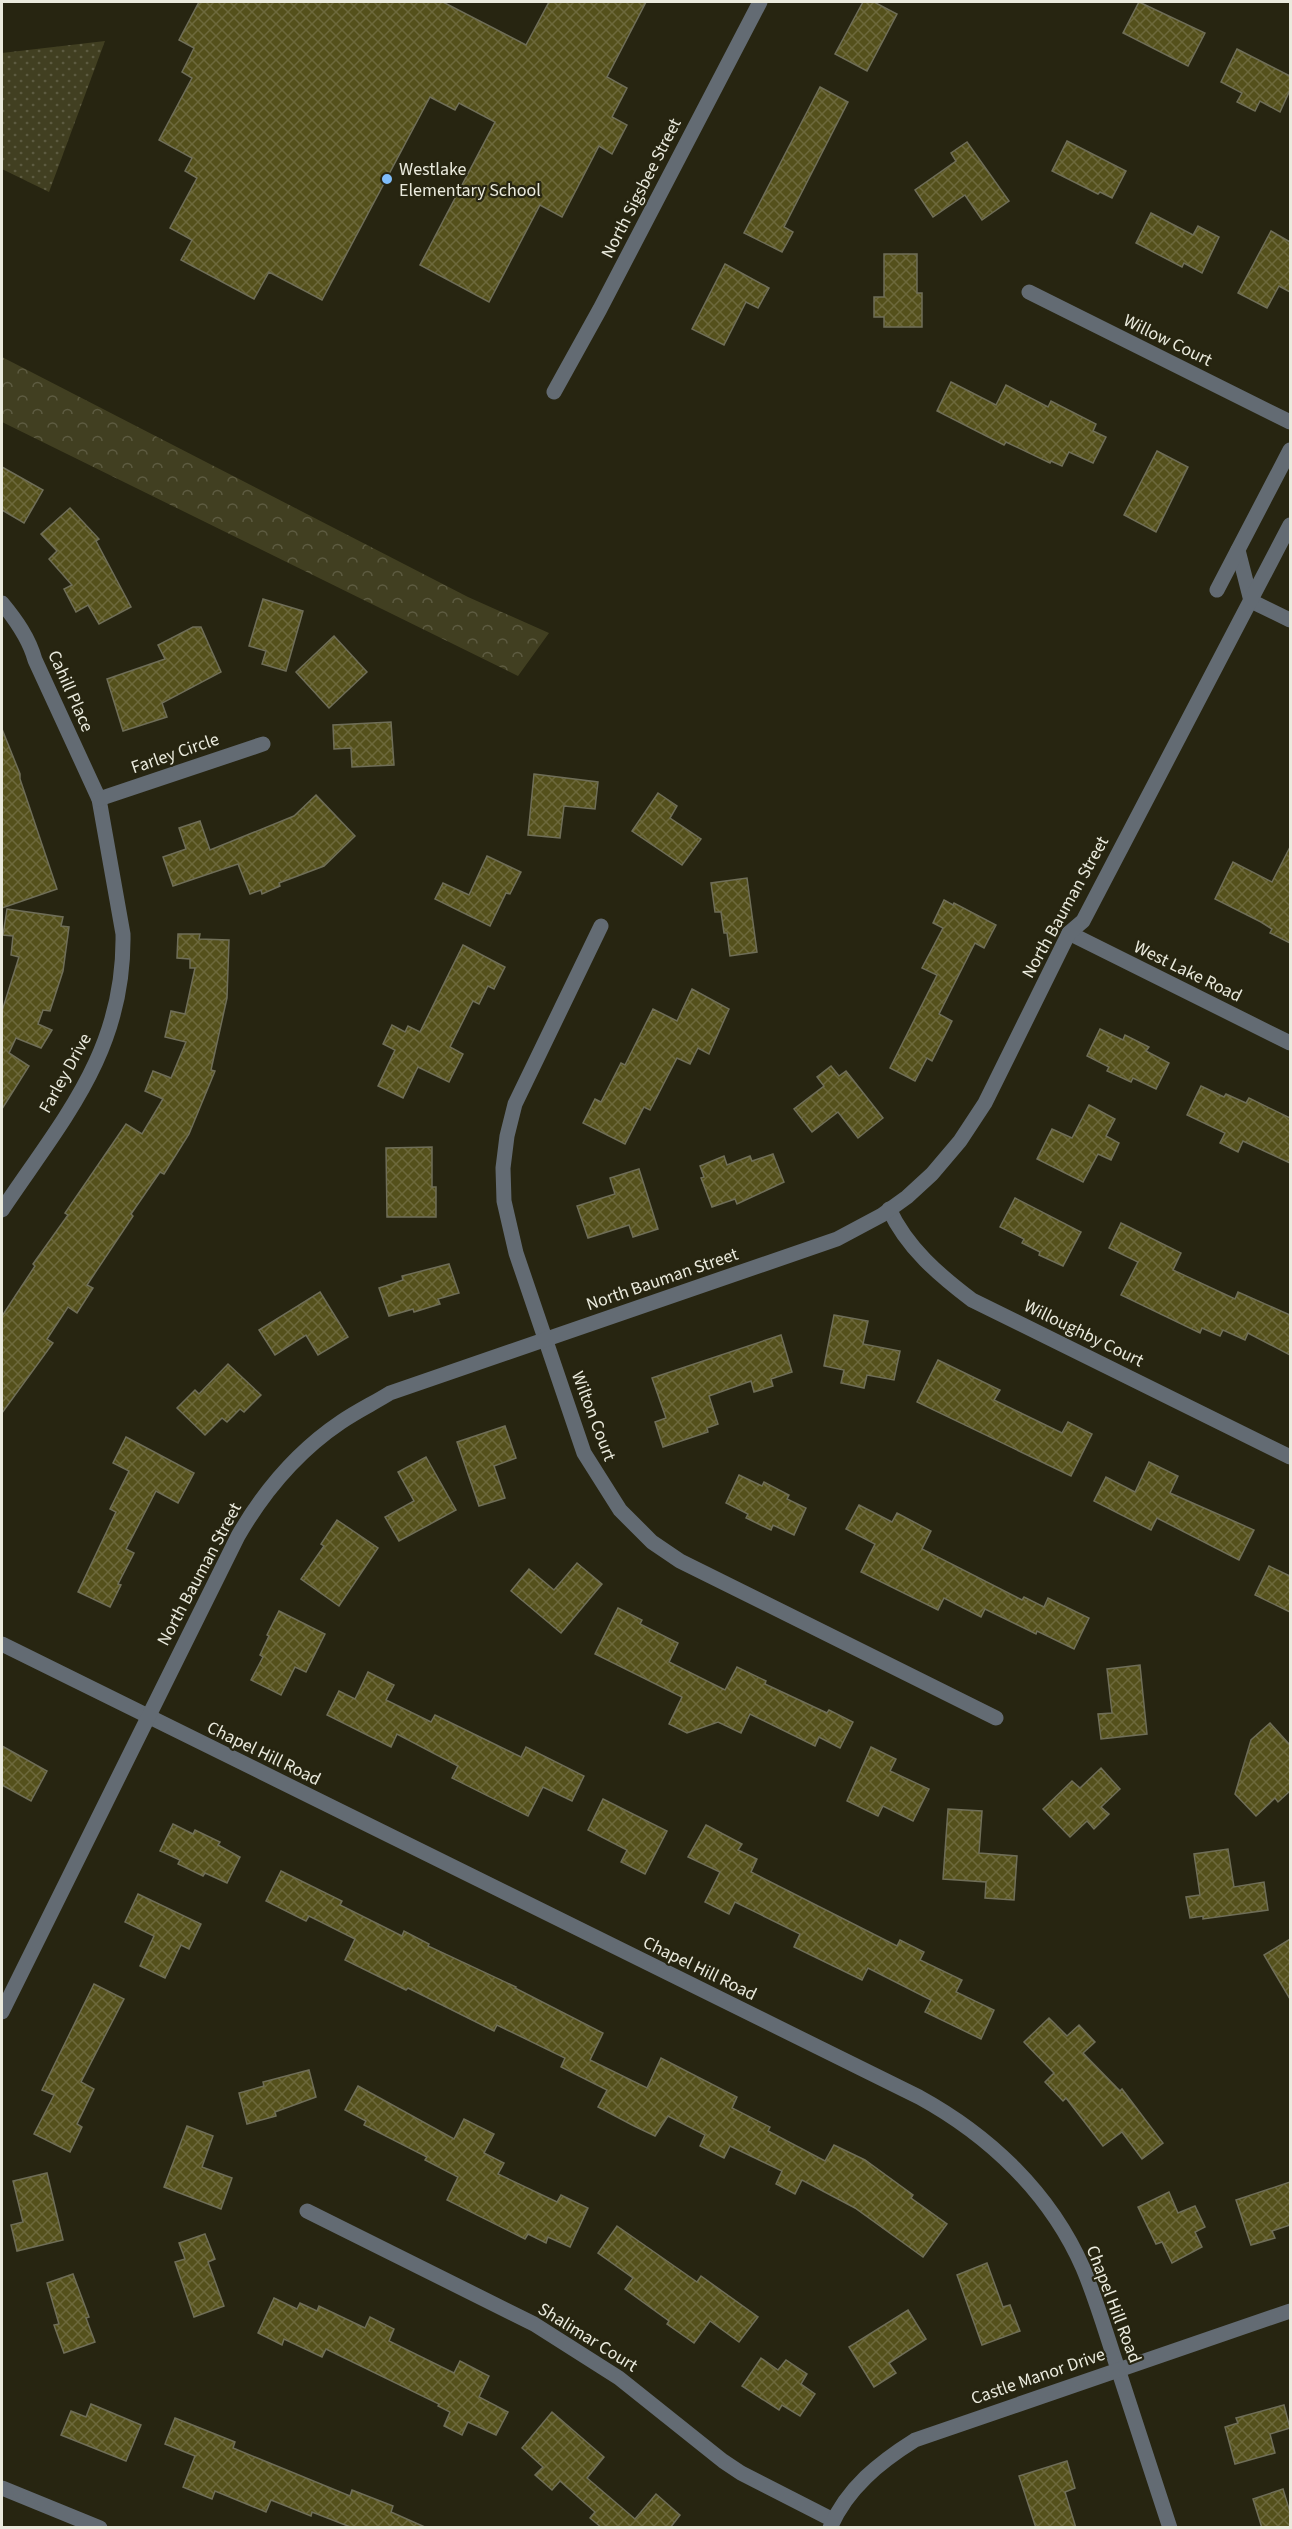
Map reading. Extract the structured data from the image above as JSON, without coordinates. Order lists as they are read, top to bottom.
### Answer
{
  "streets": {
    "street": [
      "North Sigsbee Street",
      "Willow Court",
      "Cahill Place",
      "Farley Circle",
      "North Bauman Street",
      "West Lake Road",
      "Farley Drive",
      "Willoughby Court",
      "Wilton Court",
      "Chapel Hill Road",
      "Shalimar Court",
      "Castle Manor Drive"
    ]
  },
  "crossings": [
    ["Cahill Place", "Farley Circle"],
    ["Cahill Place", "Farley Drive"],
    ["Farley Circle", "Farley Drive"],
    ["North Bauman Street", "West Lake Road"],
    ["North Bauman Street", "Willoughby Court"],
    ["North Bauman Street", "Wilton Court"],
    ["North Bauman Street", "Chapel Hill Road"],
    ["Chapel Hill Road", "Castle Manor Drive"],
    ["Shalimar Court", "Castle Manor Drive"]
  ],
  "places": ["Westlake Elementary School"]
}
